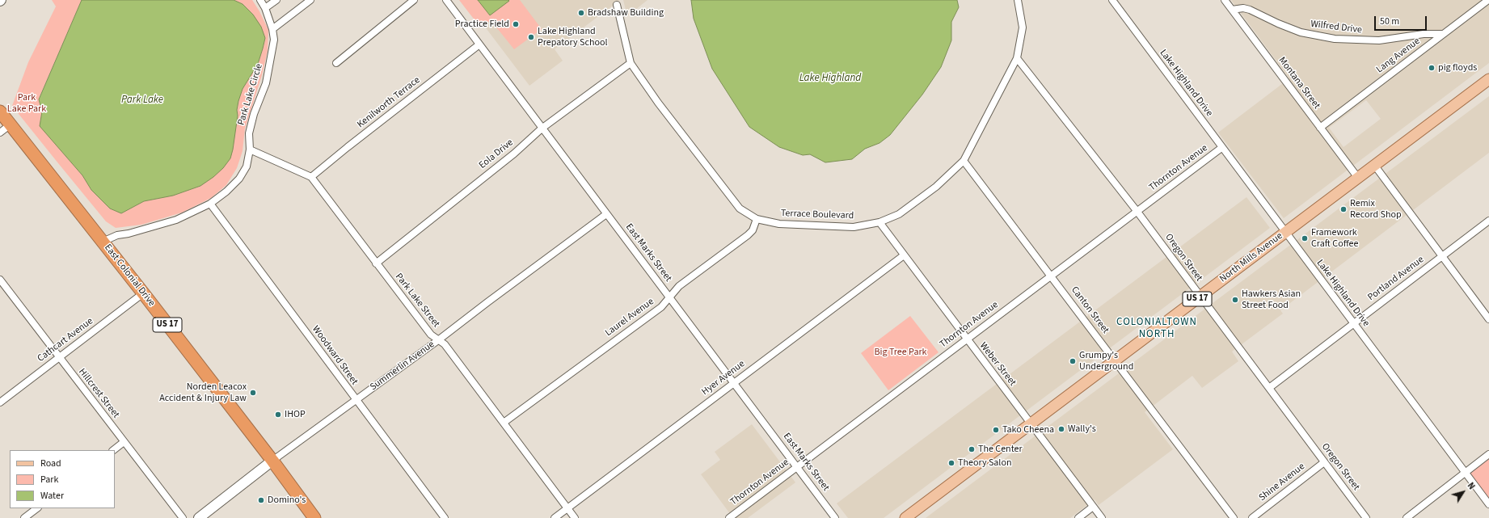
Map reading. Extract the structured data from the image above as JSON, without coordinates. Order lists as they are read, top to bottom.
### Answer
{
  "streets": {
    "highway": ["East Colonial Drive", "US 17"],
    "main road": ["North Mills Avenue"],
    "street": [
      "Wilfred Drive",
      "Lang Avenue",
      "Lake Highland Drive",
      "Montana Street",
      "Park Lake Circle",
      "Kenilworth Terrace",
      "Eola Drive",
      "Thornton Avenue",
      "Terrace Boulevard",
      "East Marks Street",
      "Oregon Street",
      "Portland Avenue",
      "Park Lake Street",
      "Canton Street",
      "Laurel Avenue",
      "Cathcart Avenue",
      "Woodward Street",
      "Weber Street",
      "Summerlin Avenue",
      "Hyer Avenue",
      "Hillcrest Street",
      "Shine Avenue"
    ]
  },
  "crossings": [
    ["Wilfred Drive", "Lang Avenue"],
    ["Wilfred Drive", "Montana Street"],
    ["Lang Avenue", "Montana Street"],
    ["Lake Highland Drive", "Thornton Avenue"],
    ["Lake Highland Drive", "North Mills Avenue"],
    ["Lake Highland Drive", "Portland Avenue"],
    ["Montana Street", "North Mills Avenue"],
    ["Park Lake Circle", "East Colonial Drive"],
    ["Park Lake Circle", "Park Lake Street"],
    ["Park Lake Circle", "Woodward Street"],
    ["Kenilworth Terrace", "East Marks Street"],
    ["Kenilworth Terrace", "Park Lake Street"],
    ["Eola Drive", "Terrace Boulevard"],
    ["Eola Drive", "East Marks Street"],
    ["Eola Drive", "Park Lake Street"],
    ["Thornton Avenue", "East Marks Street"],
    ["Thornton Avenue", "Oregon Street"],
    ["Thornton Avenue", "Canton Street"],
    ["Thornton Avenue", "Weber Street"],
    ["Terrace Boulevard", "Oregon Street"],
    ["Terrace Boulevard", "Canton Street"],
    ["Terrace Boulevard", "Laurel Avenue"],
    ["Terrace Boulevard", "Weber Street"],
    ["East Marks Street", "Laurel Avenue"],
    ["East Marks Street", "Summerlin Avenue"],
    ["East Marks Street", "Hyer Avenue"],
    ["Oregon Street", "North Mills Avenue"],
    ["Oregon Street", "Portland Avenue"],
    ["Oregon Street", "Shine Avenue"],
    ["North Mills Avenue", "Canton Street"],
    ["North Mills Avenue", "Weber Street"],
    ["East Colonial Drive", "Cathcart Avenue"],
    ["East Colonial Drive", "Summerlin Avenue"],
    ["Park Lake Street", "Laurel Avenue"],
    ["Park Lake Street", "Summerlin Avenue"],
    ["Park Lake Street", "Hyer Avenue"],
    ["Cathcart Avenue", "Hillcrest Street"],
    ["Woodward Street", "Summerlin Avenue"],
    ["Weber Street", "Hyer Avenue"]
  ],
  "districts": ["COLONIALTOWN NORTH"],
  "water": ["Lake Highland", "Park Lake"],
  "parks": ["Park Lake Park", "Big Tree Park"],
  "places": [
    "Bradshaw Building",
    "Practice Field",
    "Lake Highland Prepatory School",
    "pig floyds",
    "Remix Record Shop",
    "Framework Craft Coffee",
    "Hawkers Asian Street Food",
    "Grumpy's Underground",
    "Norden Leacox Accident & Injury Law",
    "IHOP",
    "Wally's",
    "Tako Cheena",
    "The Center",
    "Theory Salon",
    "Domino's"
  ],
  "legend": ["Road", "Park", "Water"],
  "scale_bar": "50 m",
  "north": "top right"
}
